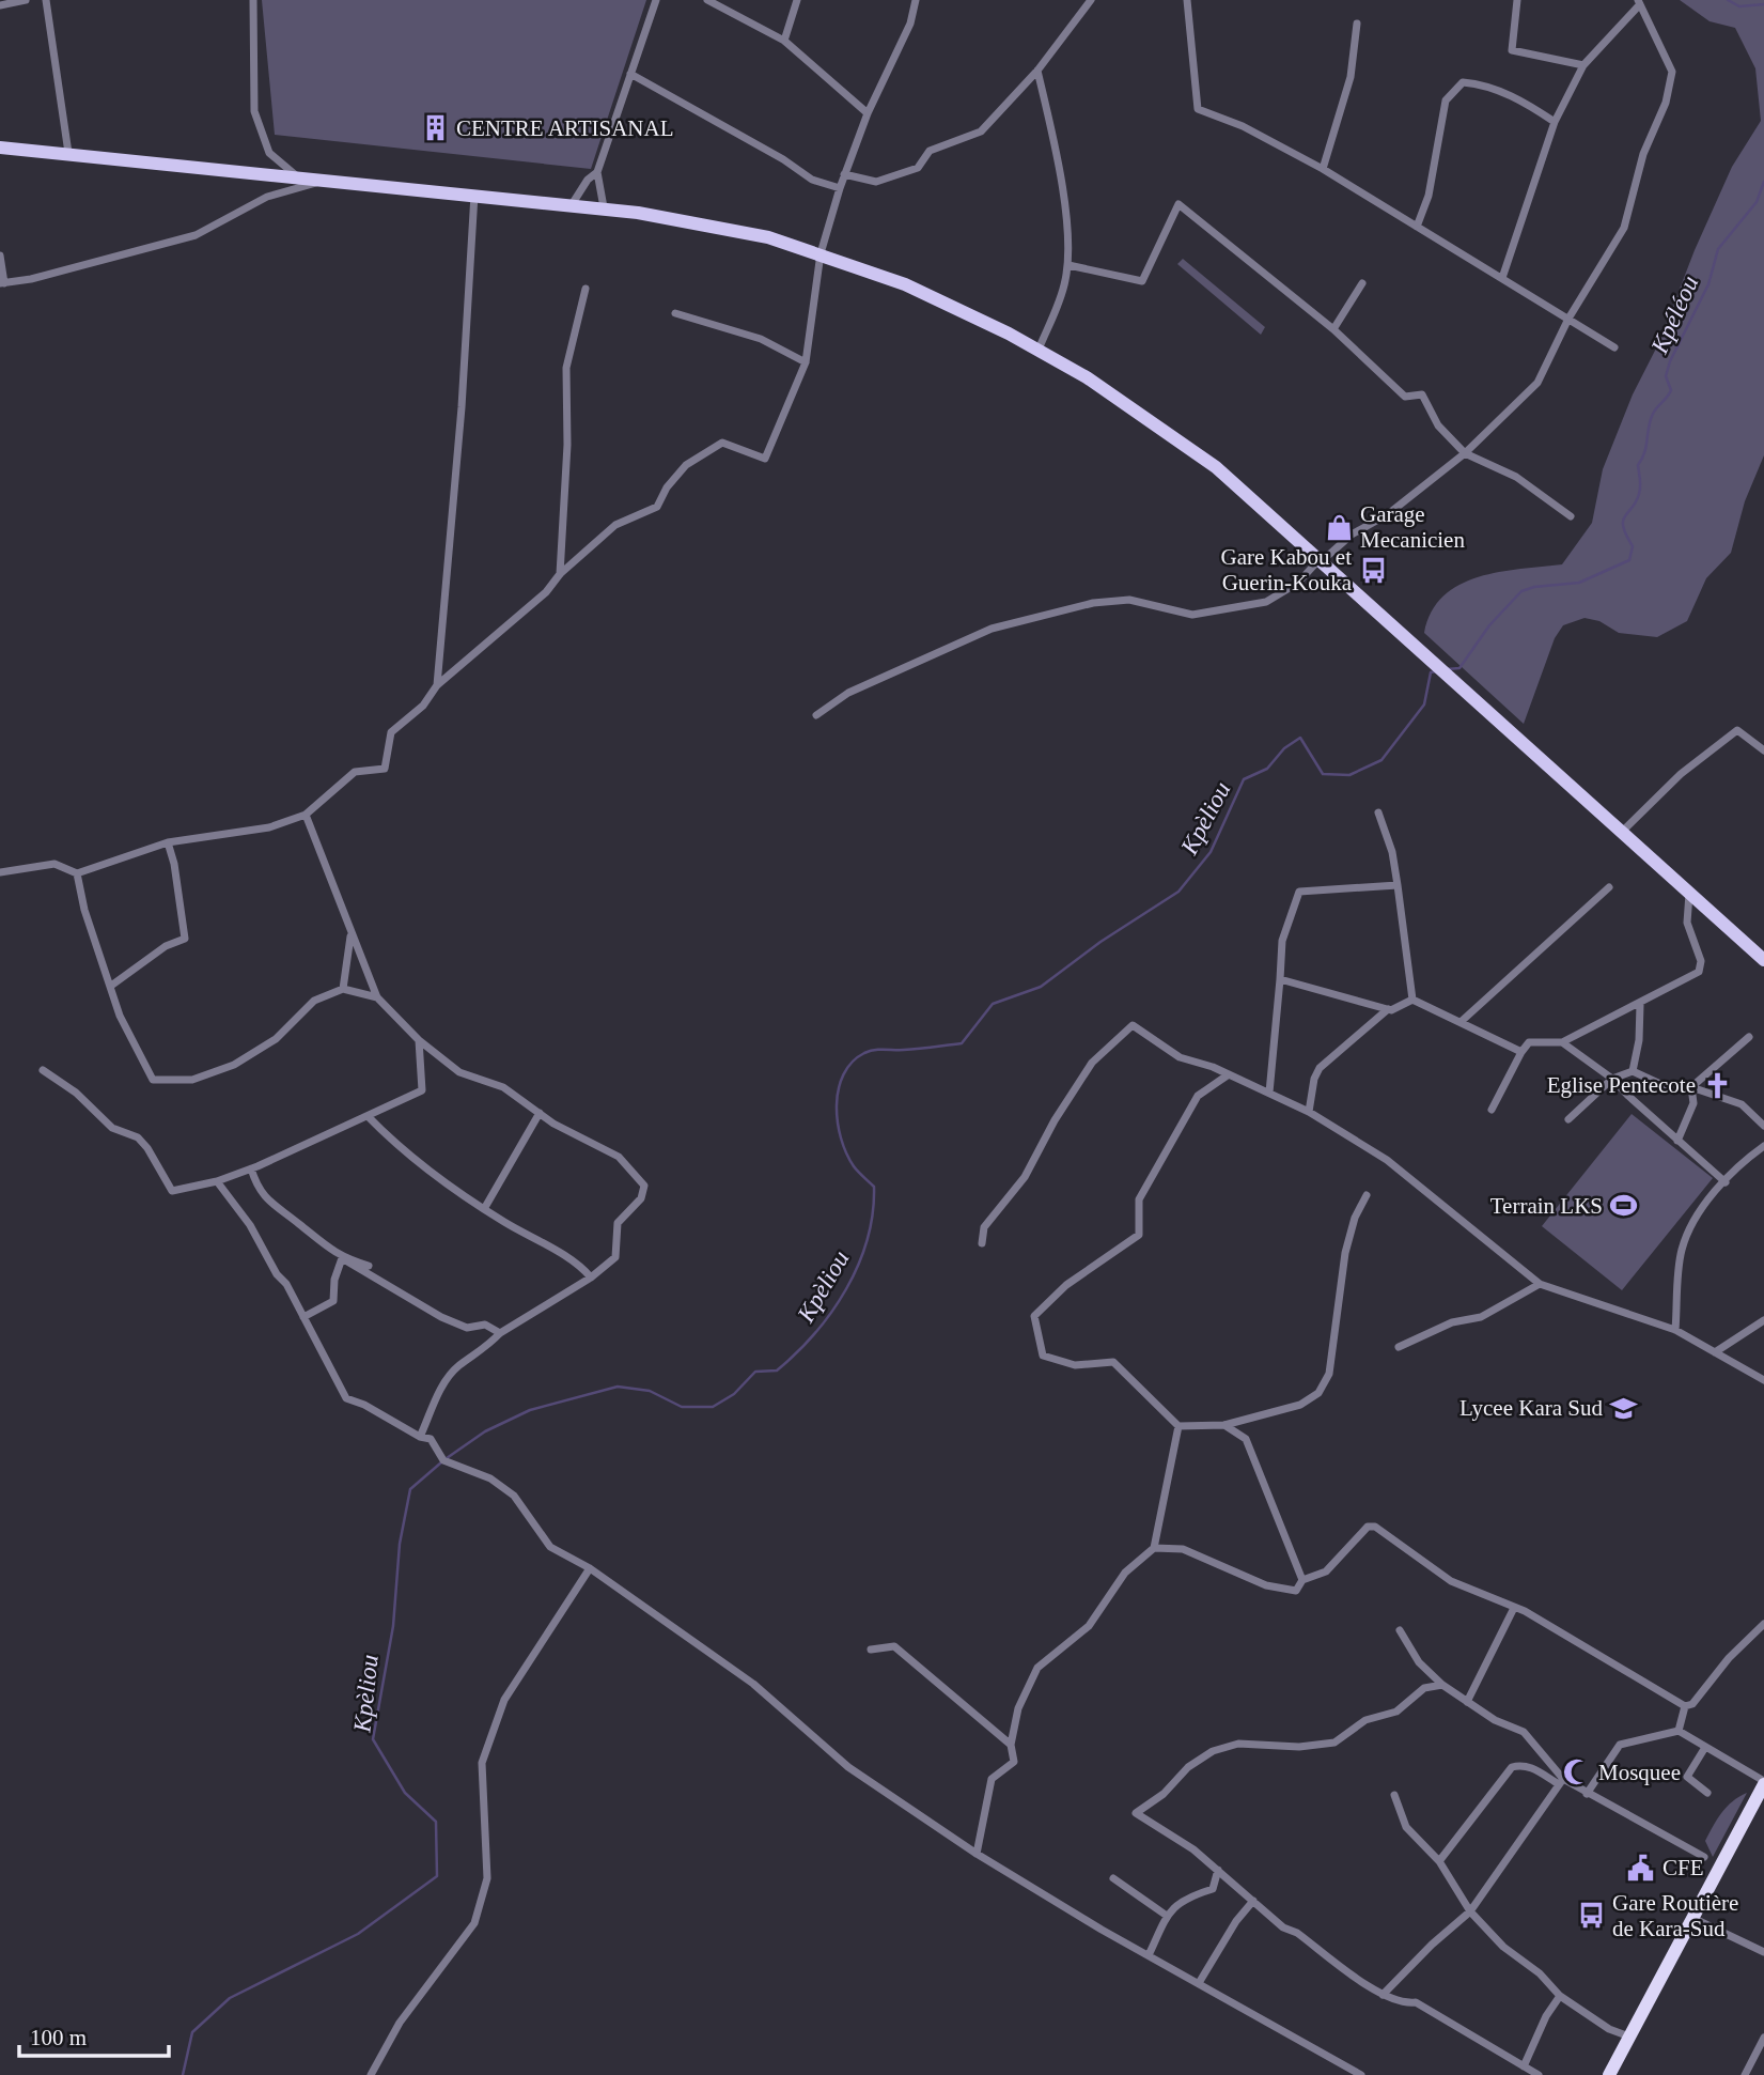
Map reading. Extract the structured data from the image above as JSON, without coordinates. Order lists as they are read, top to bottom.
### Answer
{
  "water": ["Kpéléou", "Kpèliou"],
  "places": {
    "building": ["CENTRE ARTISANAL"],
    "shop": ["Garage Mecanicien"],
    "bus stop": ["Gare Kabou et Guerin-Kouka", "Gare Routière de Kara-Sud"],
    "church": ["Eglise Pentecote"],
    "sports": ["Terrain LKS"],
    "school or university": ["Lycee Kara Sud"],
    "mosque": ["Mosquee"],
    "public building": ["CFE"]
  },
  "scale_bar": "100 m"
}
